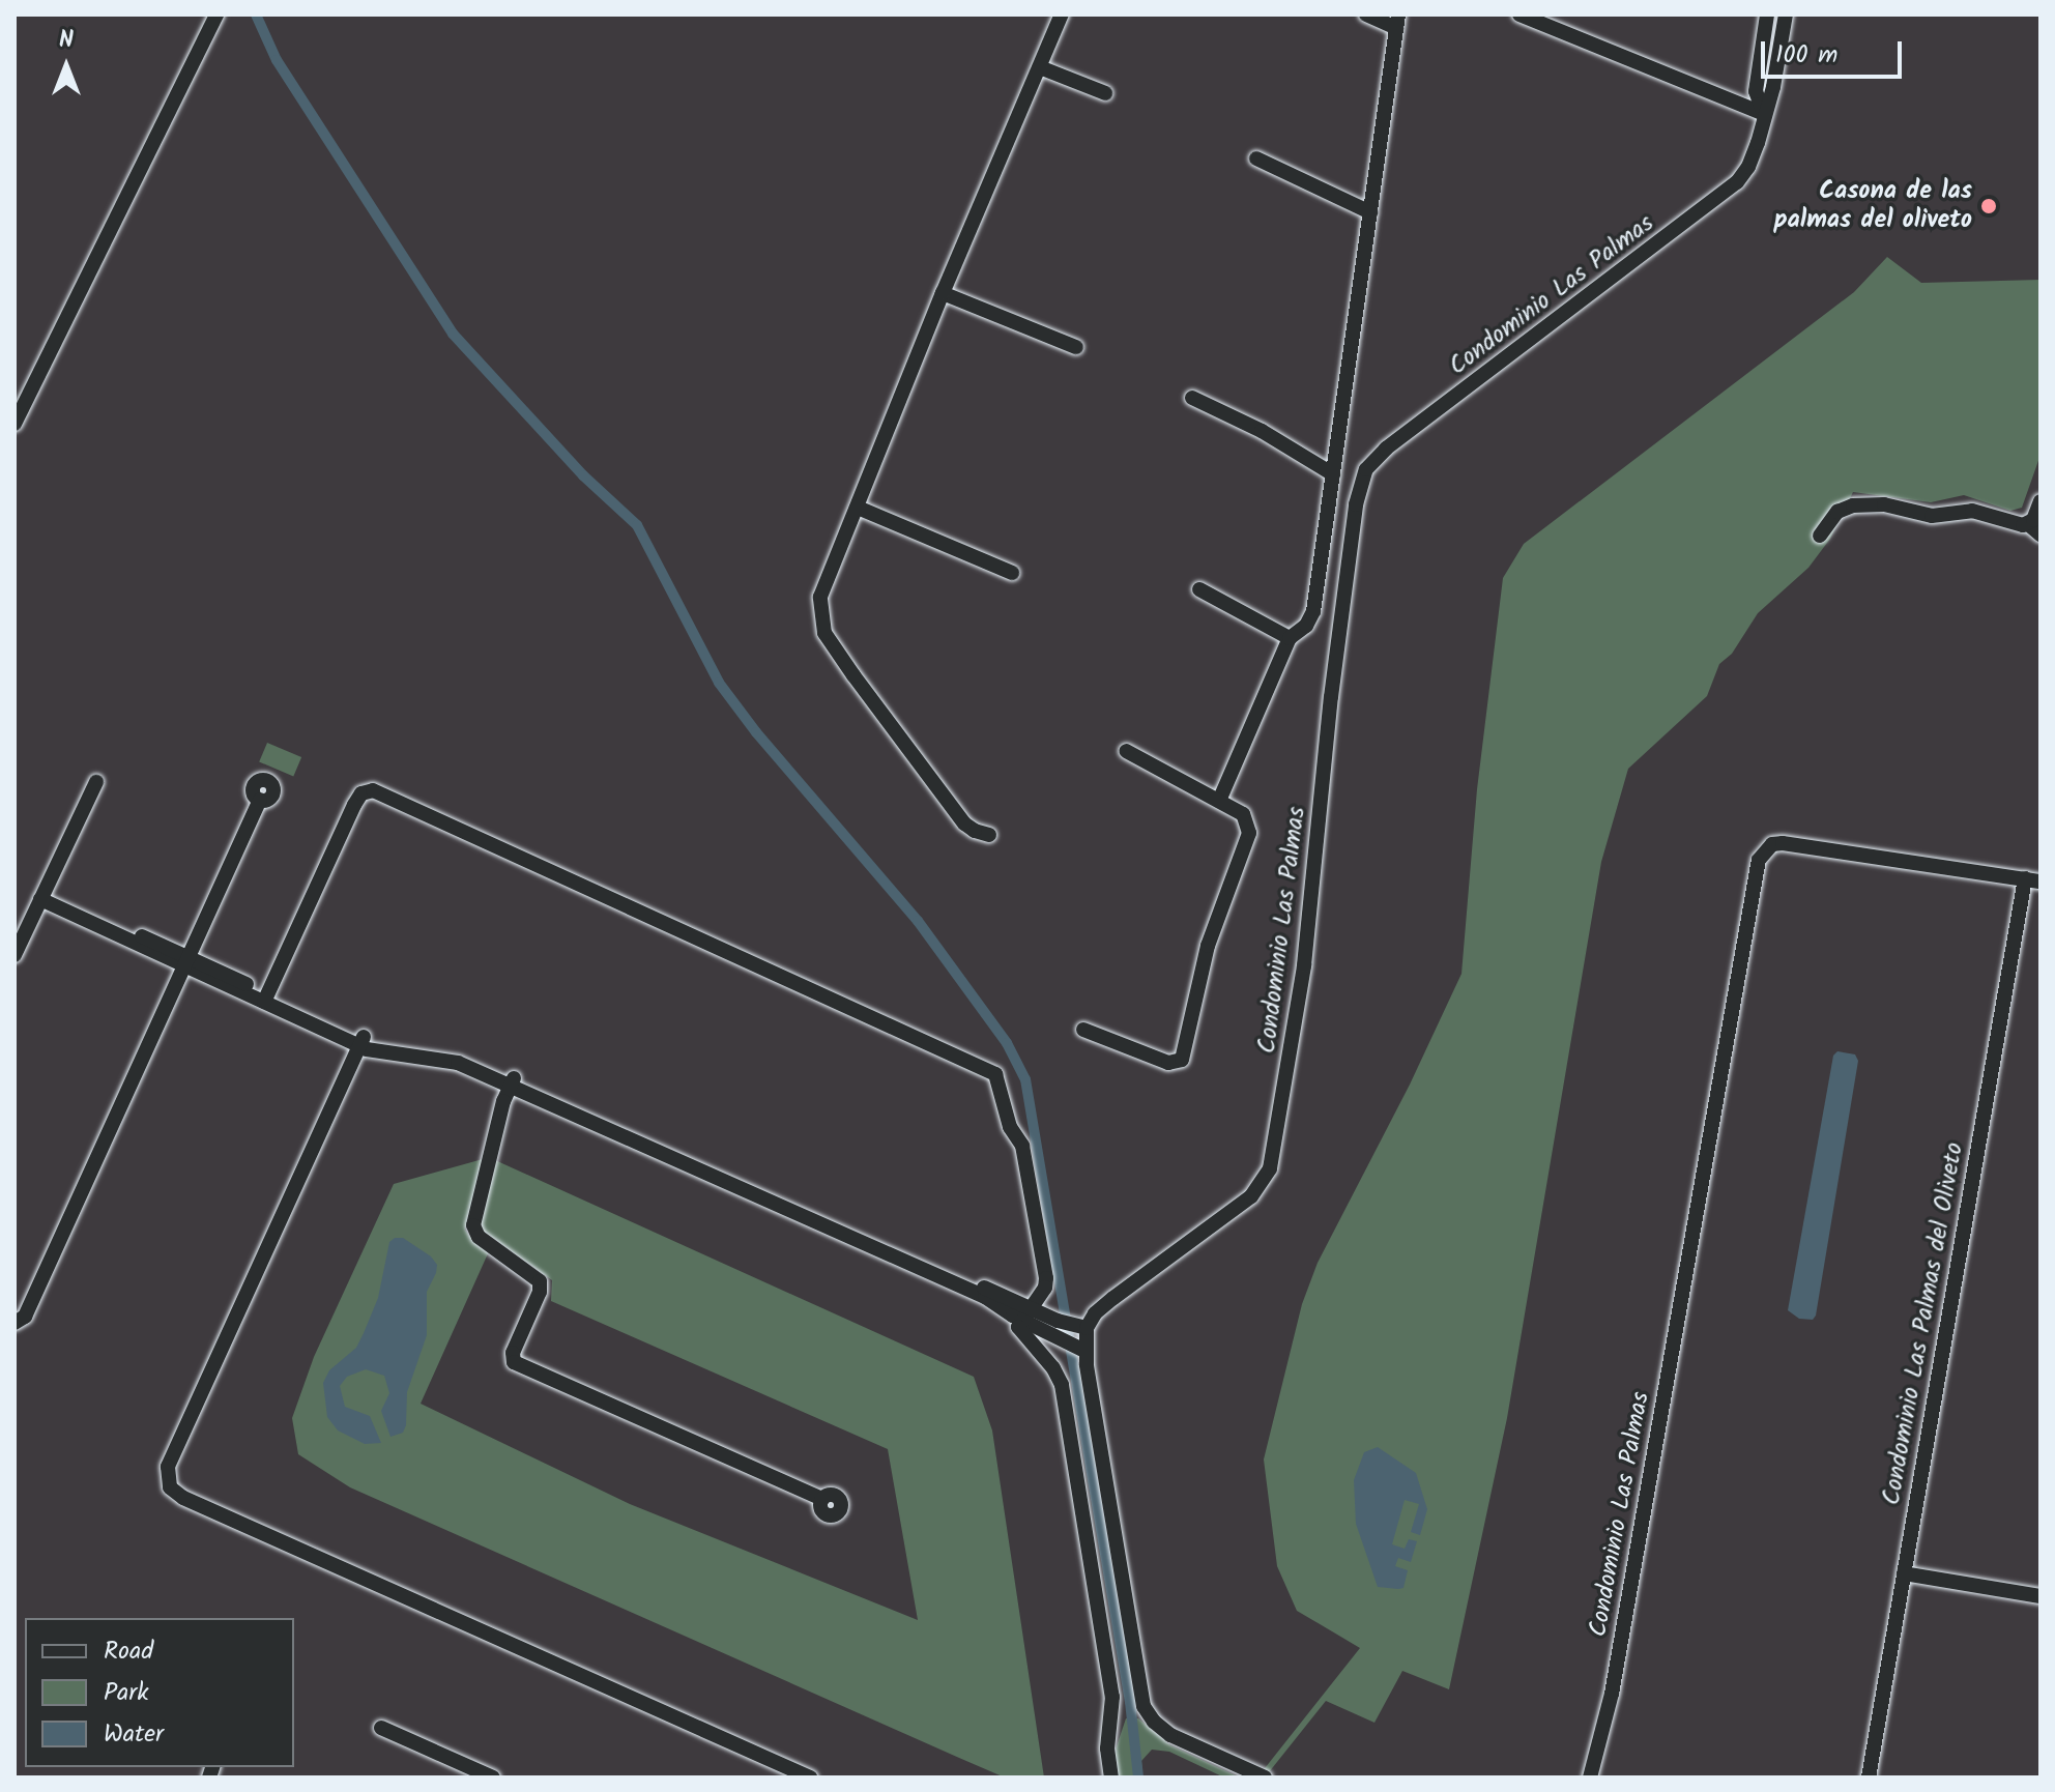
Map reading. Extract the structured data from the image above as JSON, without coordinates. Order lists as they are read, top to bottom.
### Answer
{
  "streets": {
    "street": ["Condominio Las Palmas", "Condominio Las Palmas del Oliveto"]
  },
  "crossings": [
    ["Condominio Las Palmas", "Condominio Las Palmas del Oliveto"]
  ],
  "places": ["Casona de las palmas del oliveto"],
  "legend": ["Road", "Park", "Water"],
  "scale_bar": "100 m",
  "north": "top"
}
